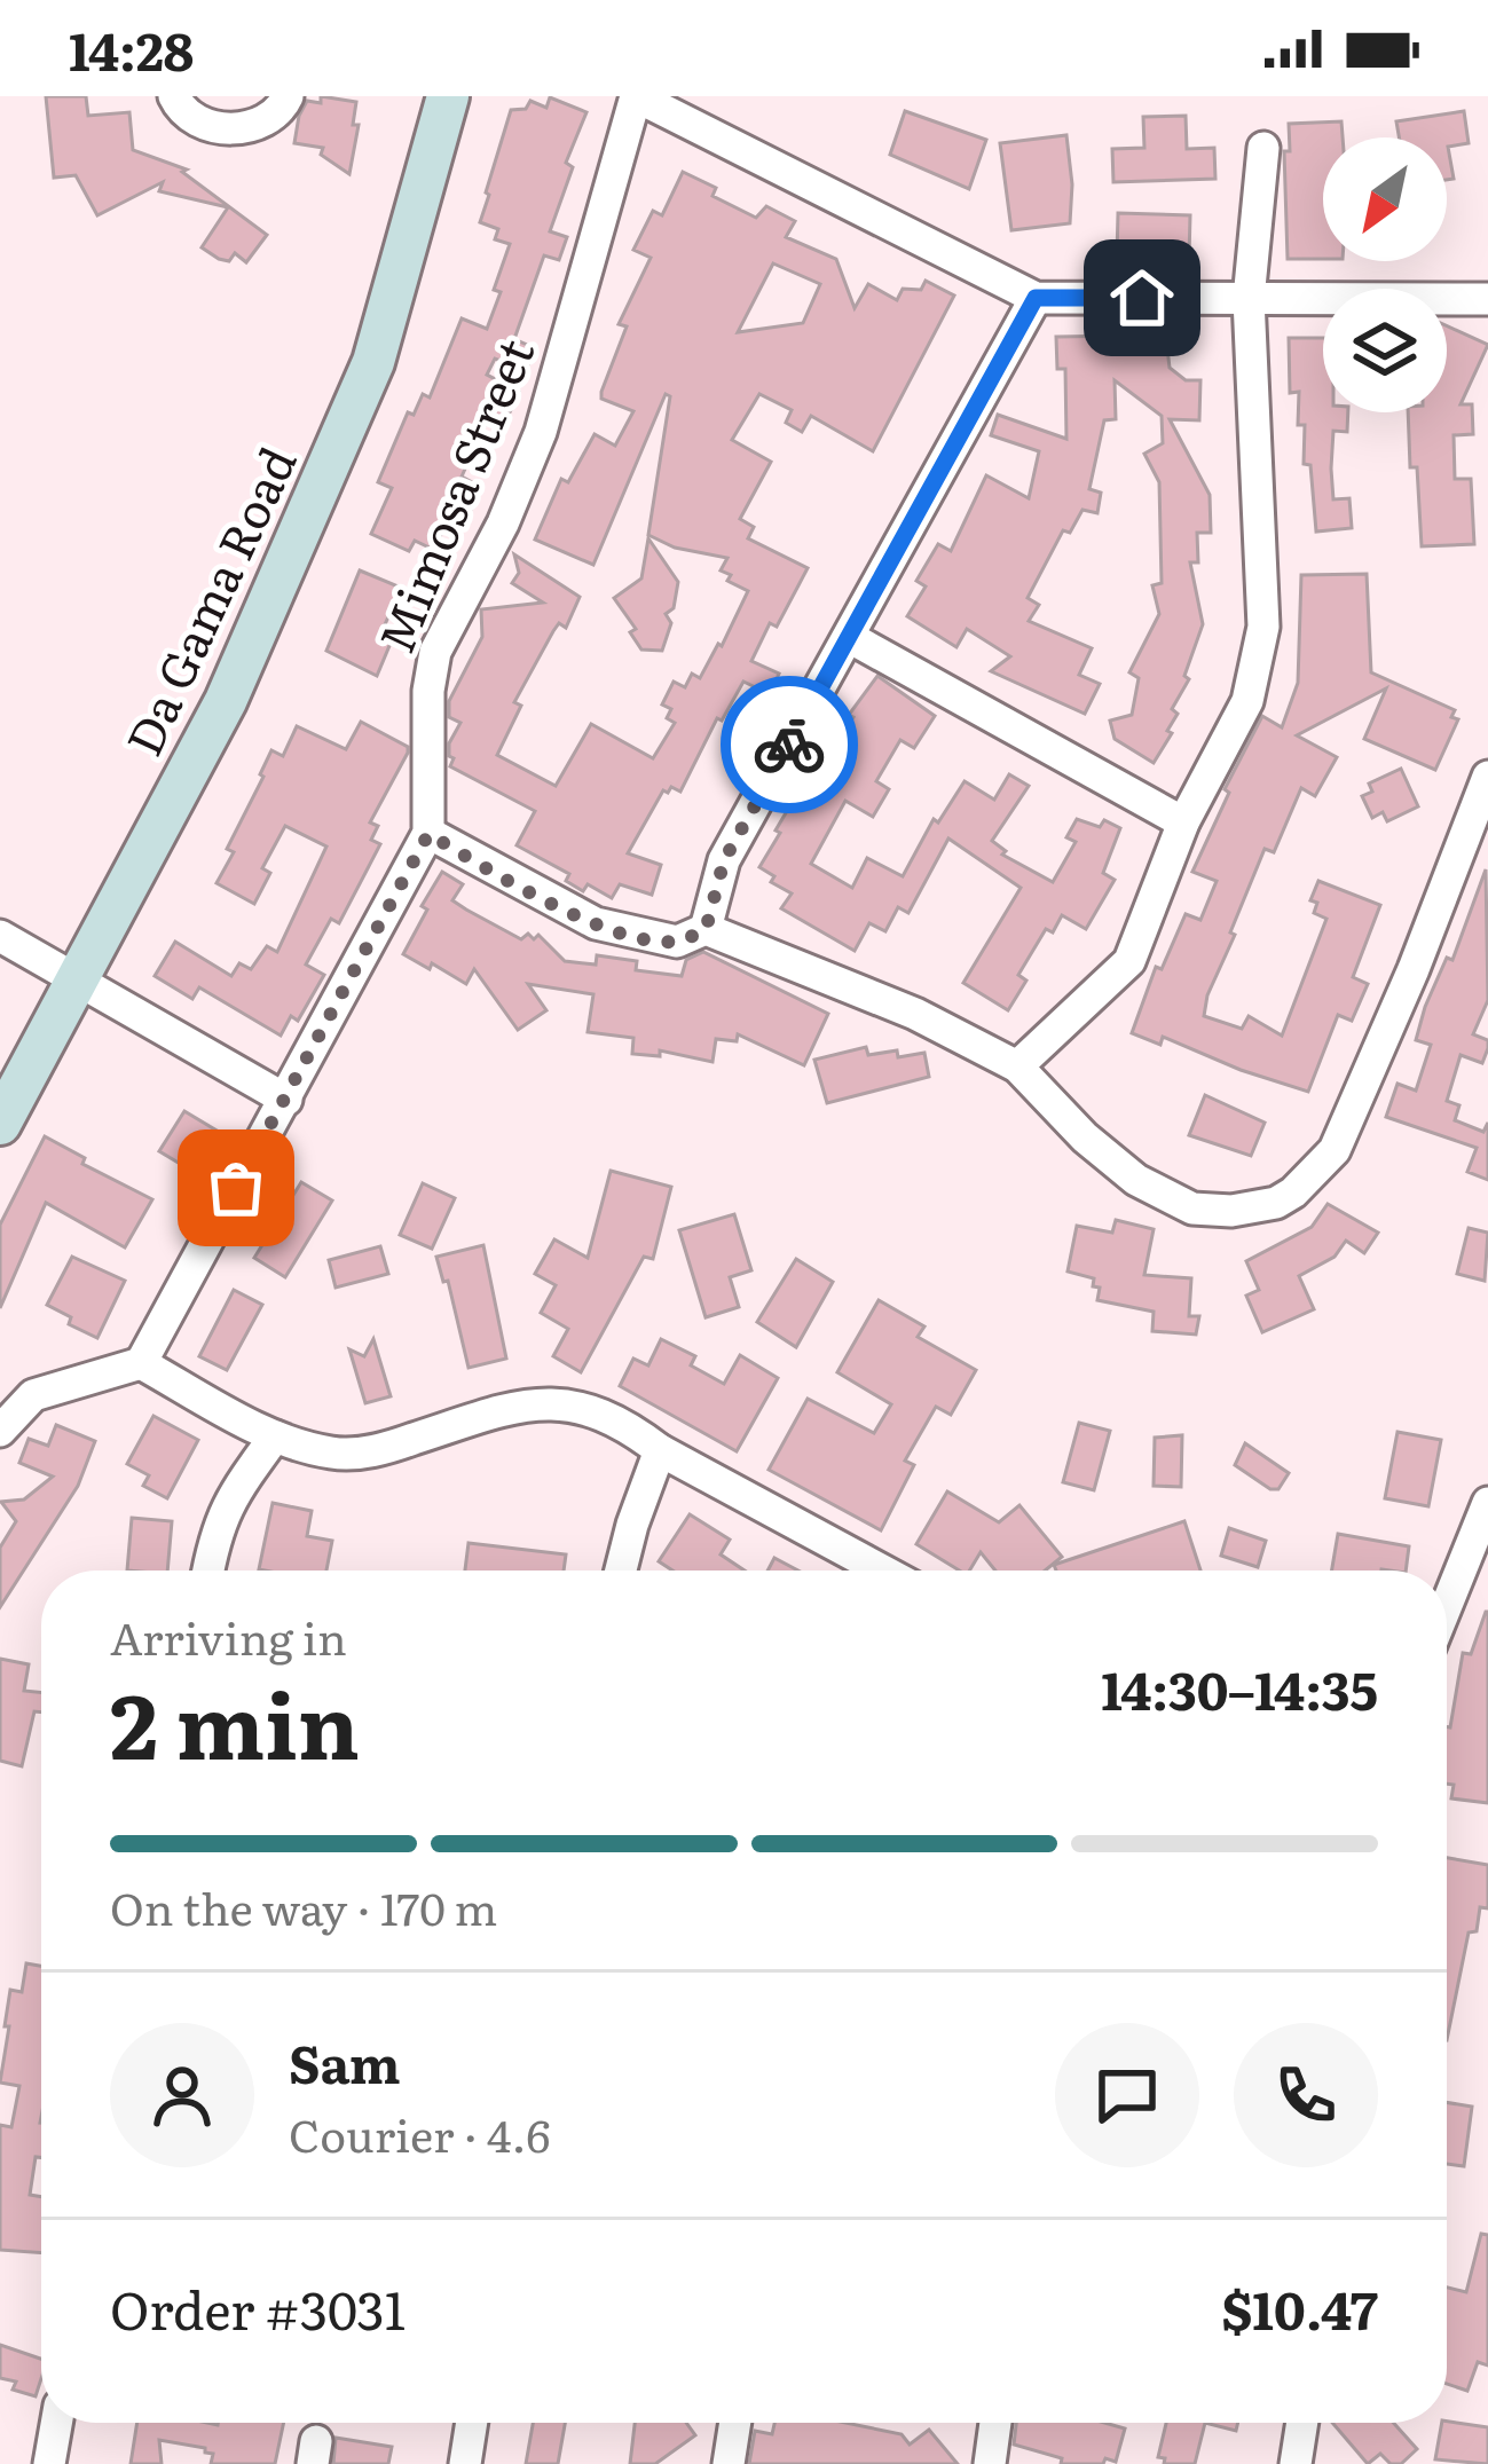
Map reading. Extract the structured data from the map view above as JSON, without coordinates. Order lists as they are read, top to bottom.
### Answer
{
  "streets": {
    "street": ["Mimosa Street", "Da Gama Road"]
  },
  "north": "bottom left",
  "page": {
    "status": "14:28",
    "heading": ["2 min", "Arriving in", "14:30–14:35"],
    "panel": [
      "Sam",
      "Courier · 4.6",
      "Order #3031",
      "$10.47"
    ],
    "bar": "On the way · 170 m"
  }
}
